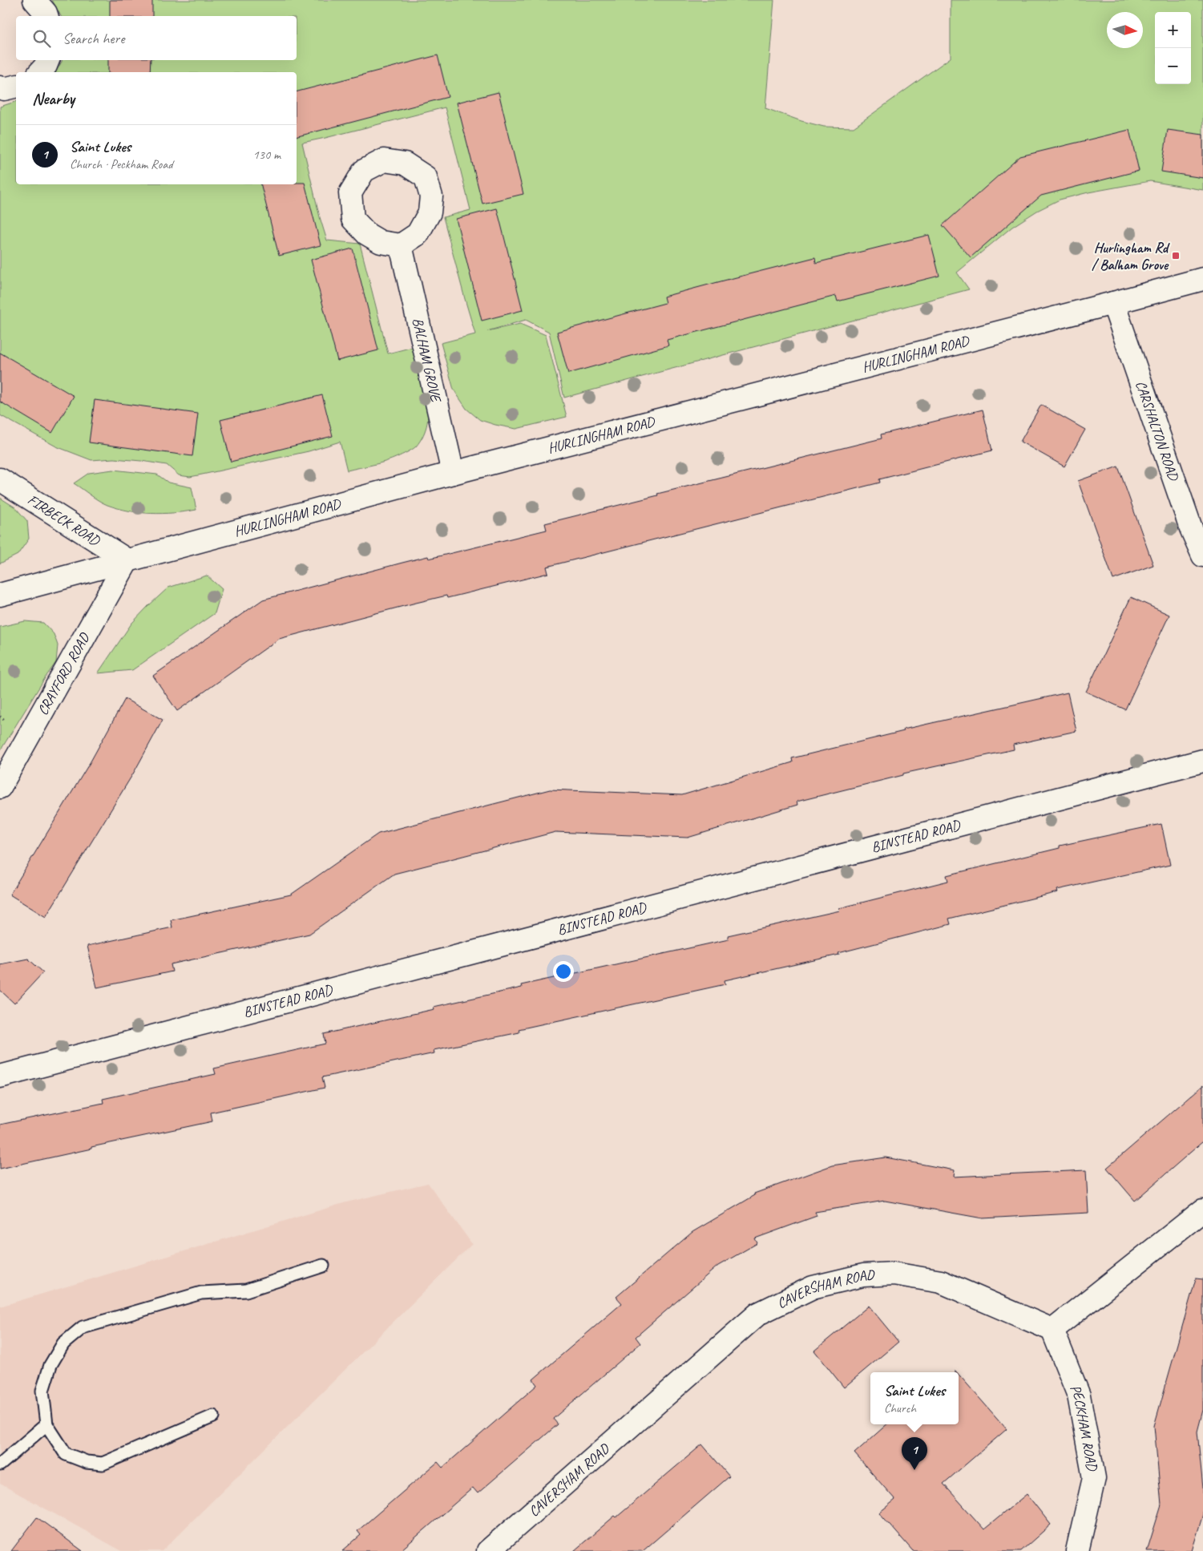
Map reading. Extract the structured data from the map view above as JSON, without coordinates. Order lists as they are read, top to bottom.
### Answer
{
  "streets": {
    "street": [
      "HURLINGHAM ROAD",
      "BALHAM GROVE",
      "CARSHALTON ROAD",
      "FIRBECK ROAD",
      "CRAYFORD ROAD",
      "BINSTEAD ROAD",
      "CAVERSHAM ROAD",
      "PECKHAM ROAD"
    ]
  },
  "crossings": [
    ["HURLINGHAM ROAD", "BALHAM GROVE"],
    ["HURLINGHAM ROAD", "CARSHALTON ROAD"],
    ["HURLINGHAM ROAD", "FIRBECK ROAD"],
    ["HURLINGHAM ROAD", "CRAYFORD ROAD"],
    ["FIRBECK ROAD", "CRAYFORD ROAD"],
    ["CAVERSHAM ROAD", "PECKHAM ROAD"]
  ],
  "places": {
    "transit": ["Hurlingham Rd / Balham Grove"]
  },
  "north": "right",
  "page": {
    "map_buttons": ["+", "−"],
    "search": "Search here",
    "heading": "Nearby",
    "list": [
      {
        "mark": "1",
        "name": "Saint Lukes",
        "note": "Church · Peckham Road",
        "value": "130 m"
      }
    ],
    "popup": ["Saint Lukes", "Church"],
    "pins": "1"
  }
}
